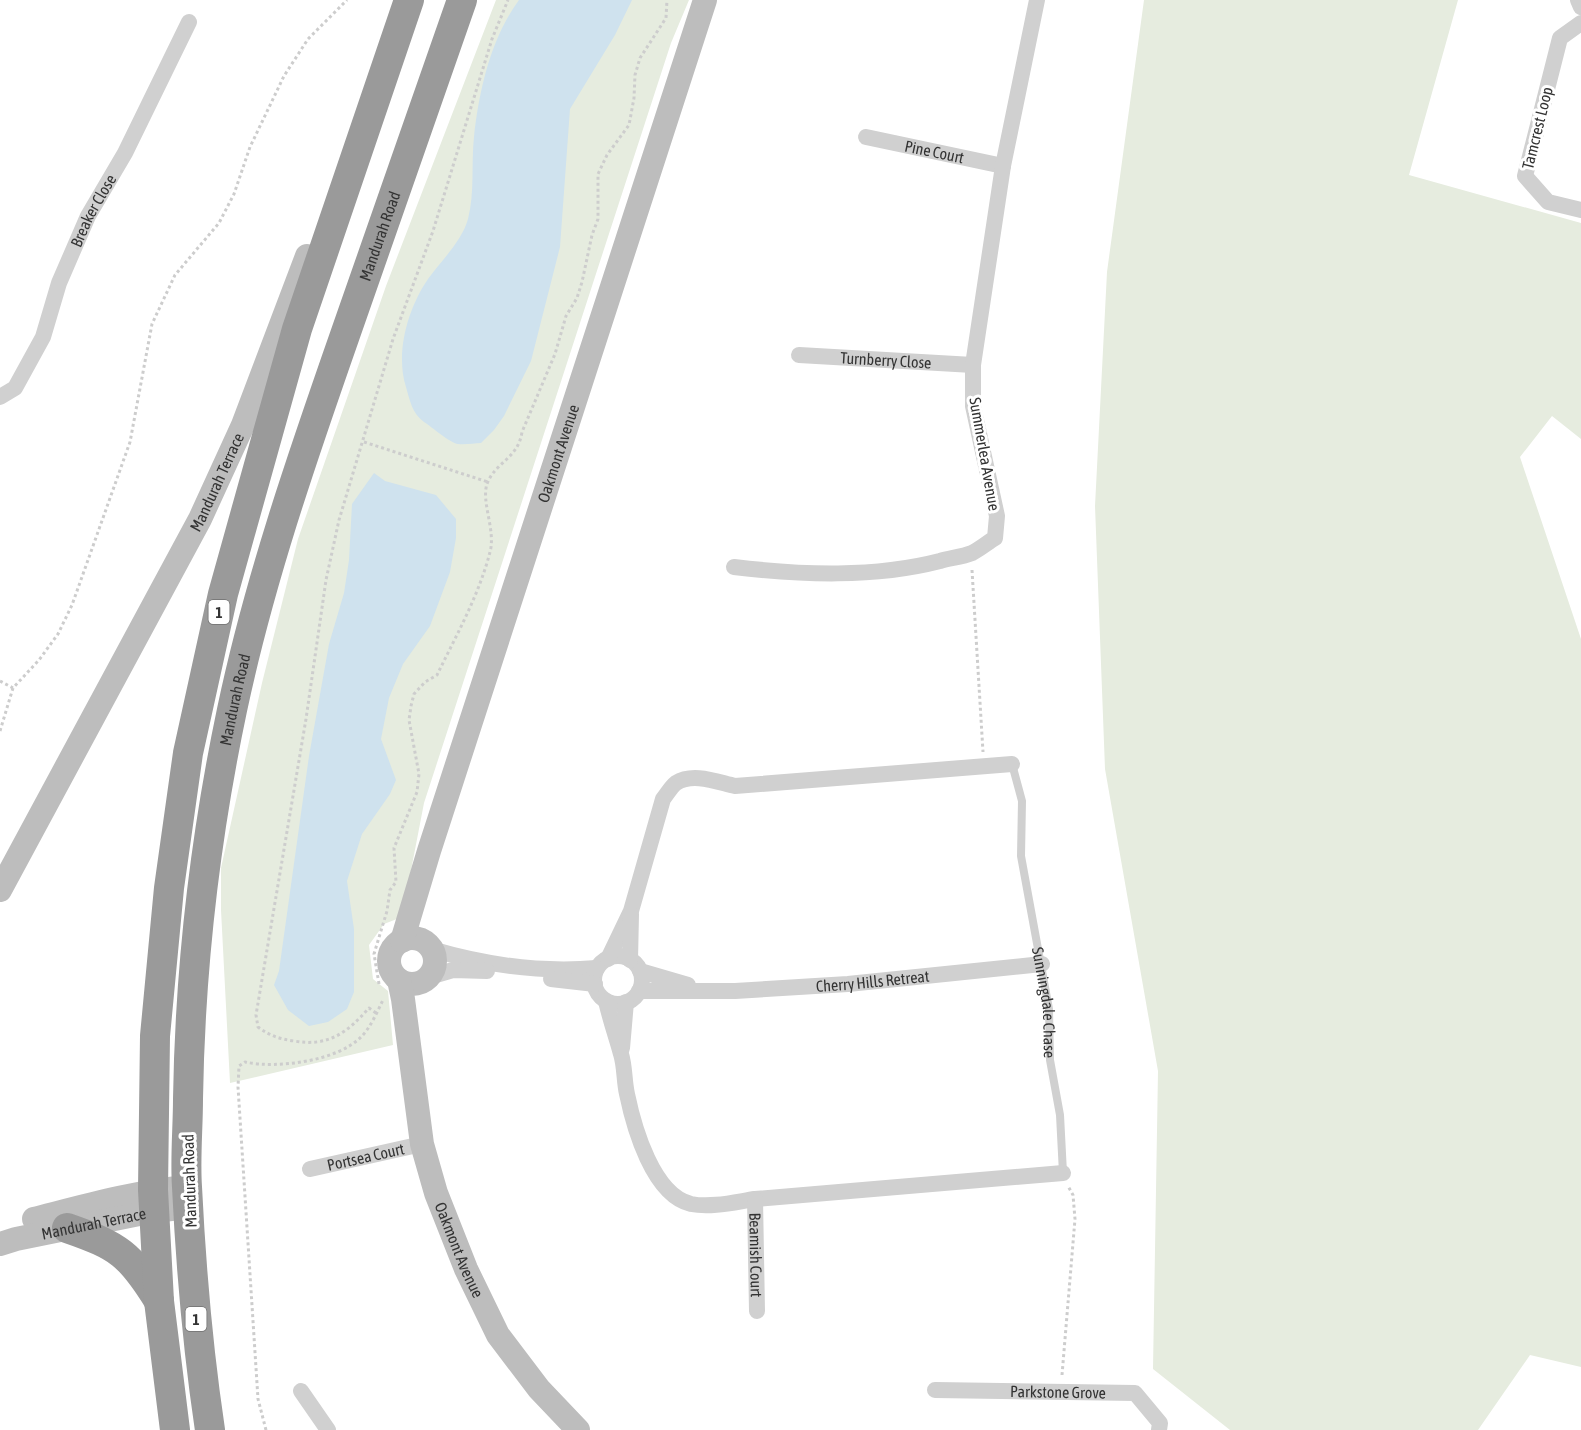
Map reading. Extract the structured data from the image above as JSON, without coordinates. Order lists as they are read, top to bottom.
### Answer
{
  "streets": {
    "highway": ["Mandurah Road", "1"],
    "street": [
      "Tamcrest Loop",
      "Pine Court",
      "Breaker Close",
      "Turnberry Close",
      "Oakmont Avenue",
      "Summerlea Avenue",
      "Mandurah Terrace",
      "Cherry Hills Retreat",
      "Sunningdale Chase",
      "Portsea Court",
      "Beamish Court",
      "Parkstone Grove"
    ]
  },
  "crossings": [
    ["Pine Court", "Summerlea Avenue"],
    ["Mandurah Road", "Mandurah Terrace"],
    ["Turnberry Close", "Summerlea Avenue"],
    ["Oakmont Avenue", "Portsea Court"],
    ["Cherry Hills Retreat", "Sunningdale Chase"]
  ]
}
